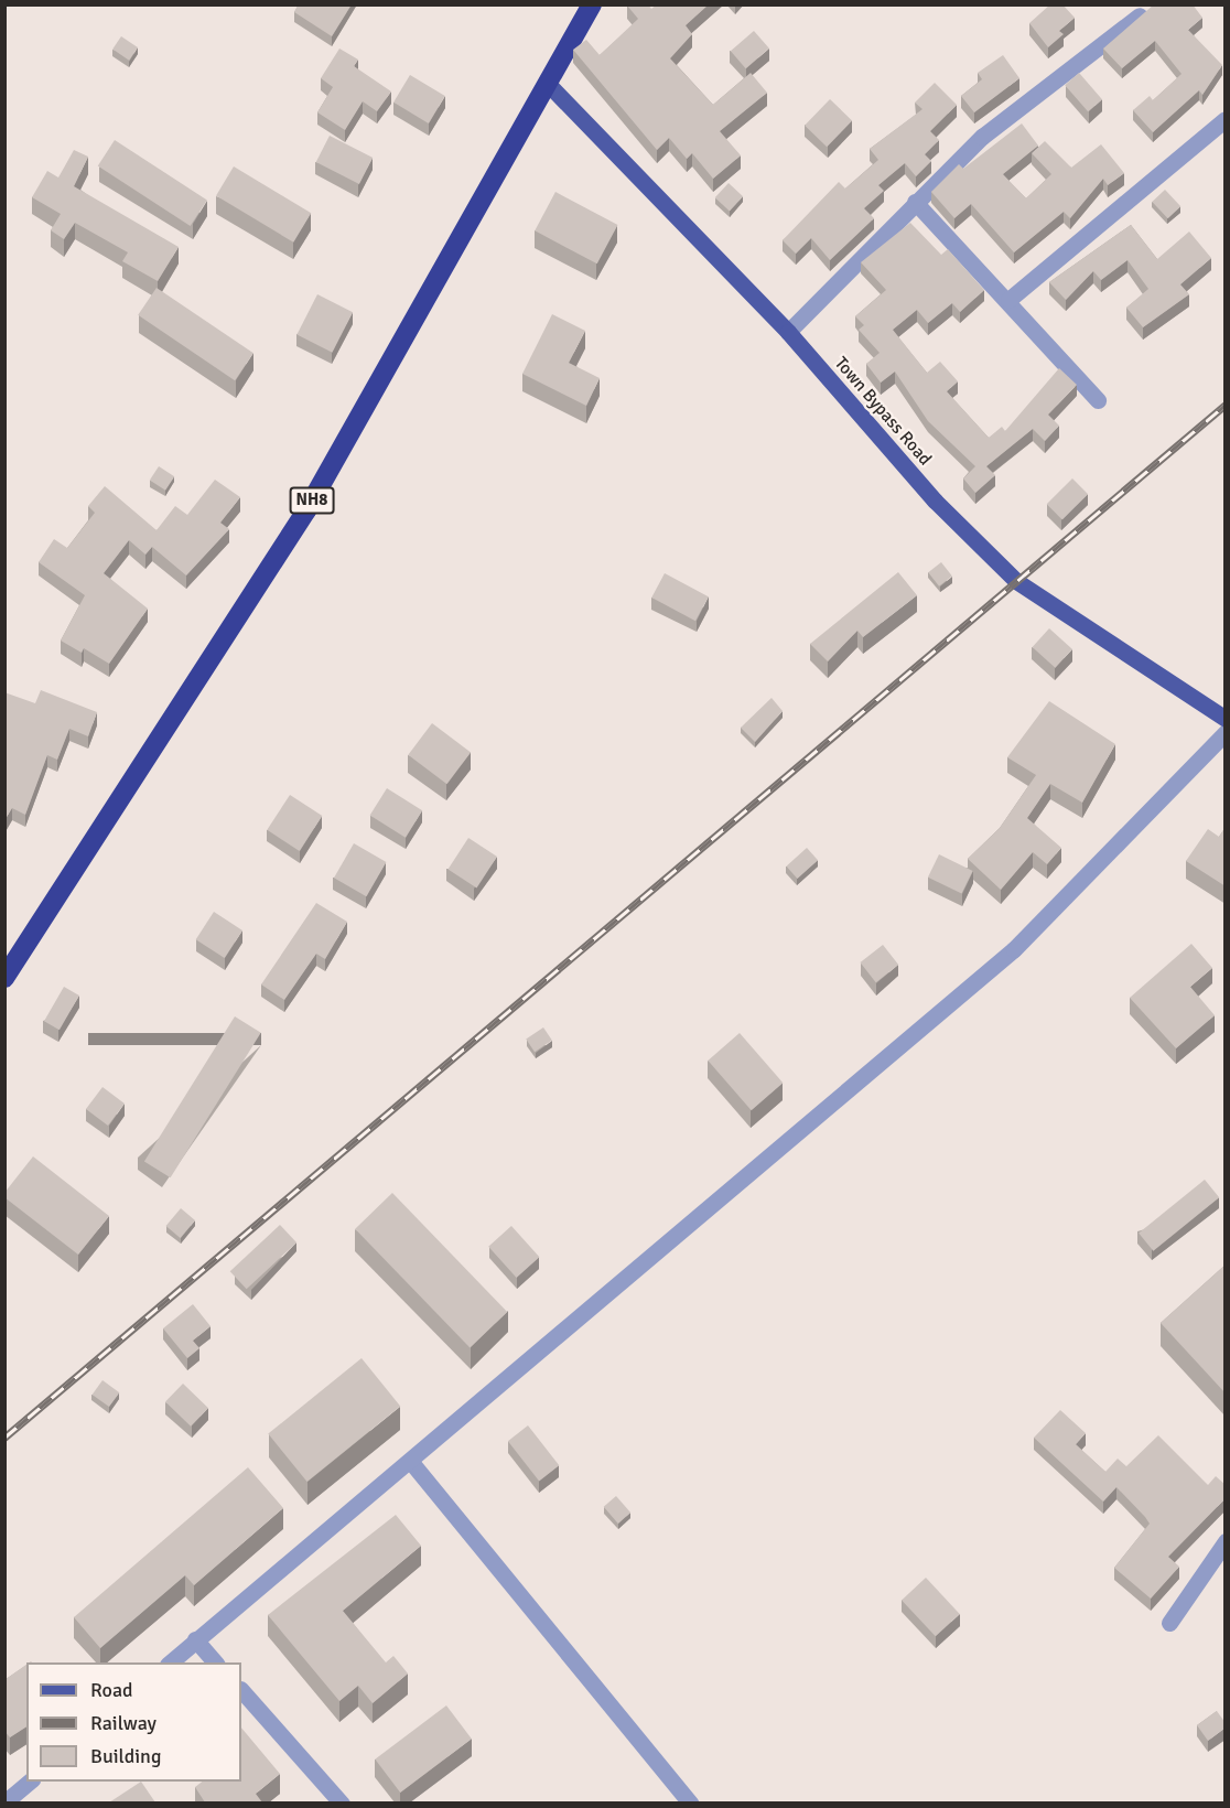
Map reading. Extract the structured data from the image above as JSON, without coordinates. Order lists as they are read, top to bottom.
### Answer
{
  "streets": {
    "highway": ["NH8"],
    "main road": ["Town Bypass Road"]
  },
  "crossings": [
    ["Town Bypass Road", "NH8"]
  ],
  "legend": ["Road", "Railway", "Building"]
}
